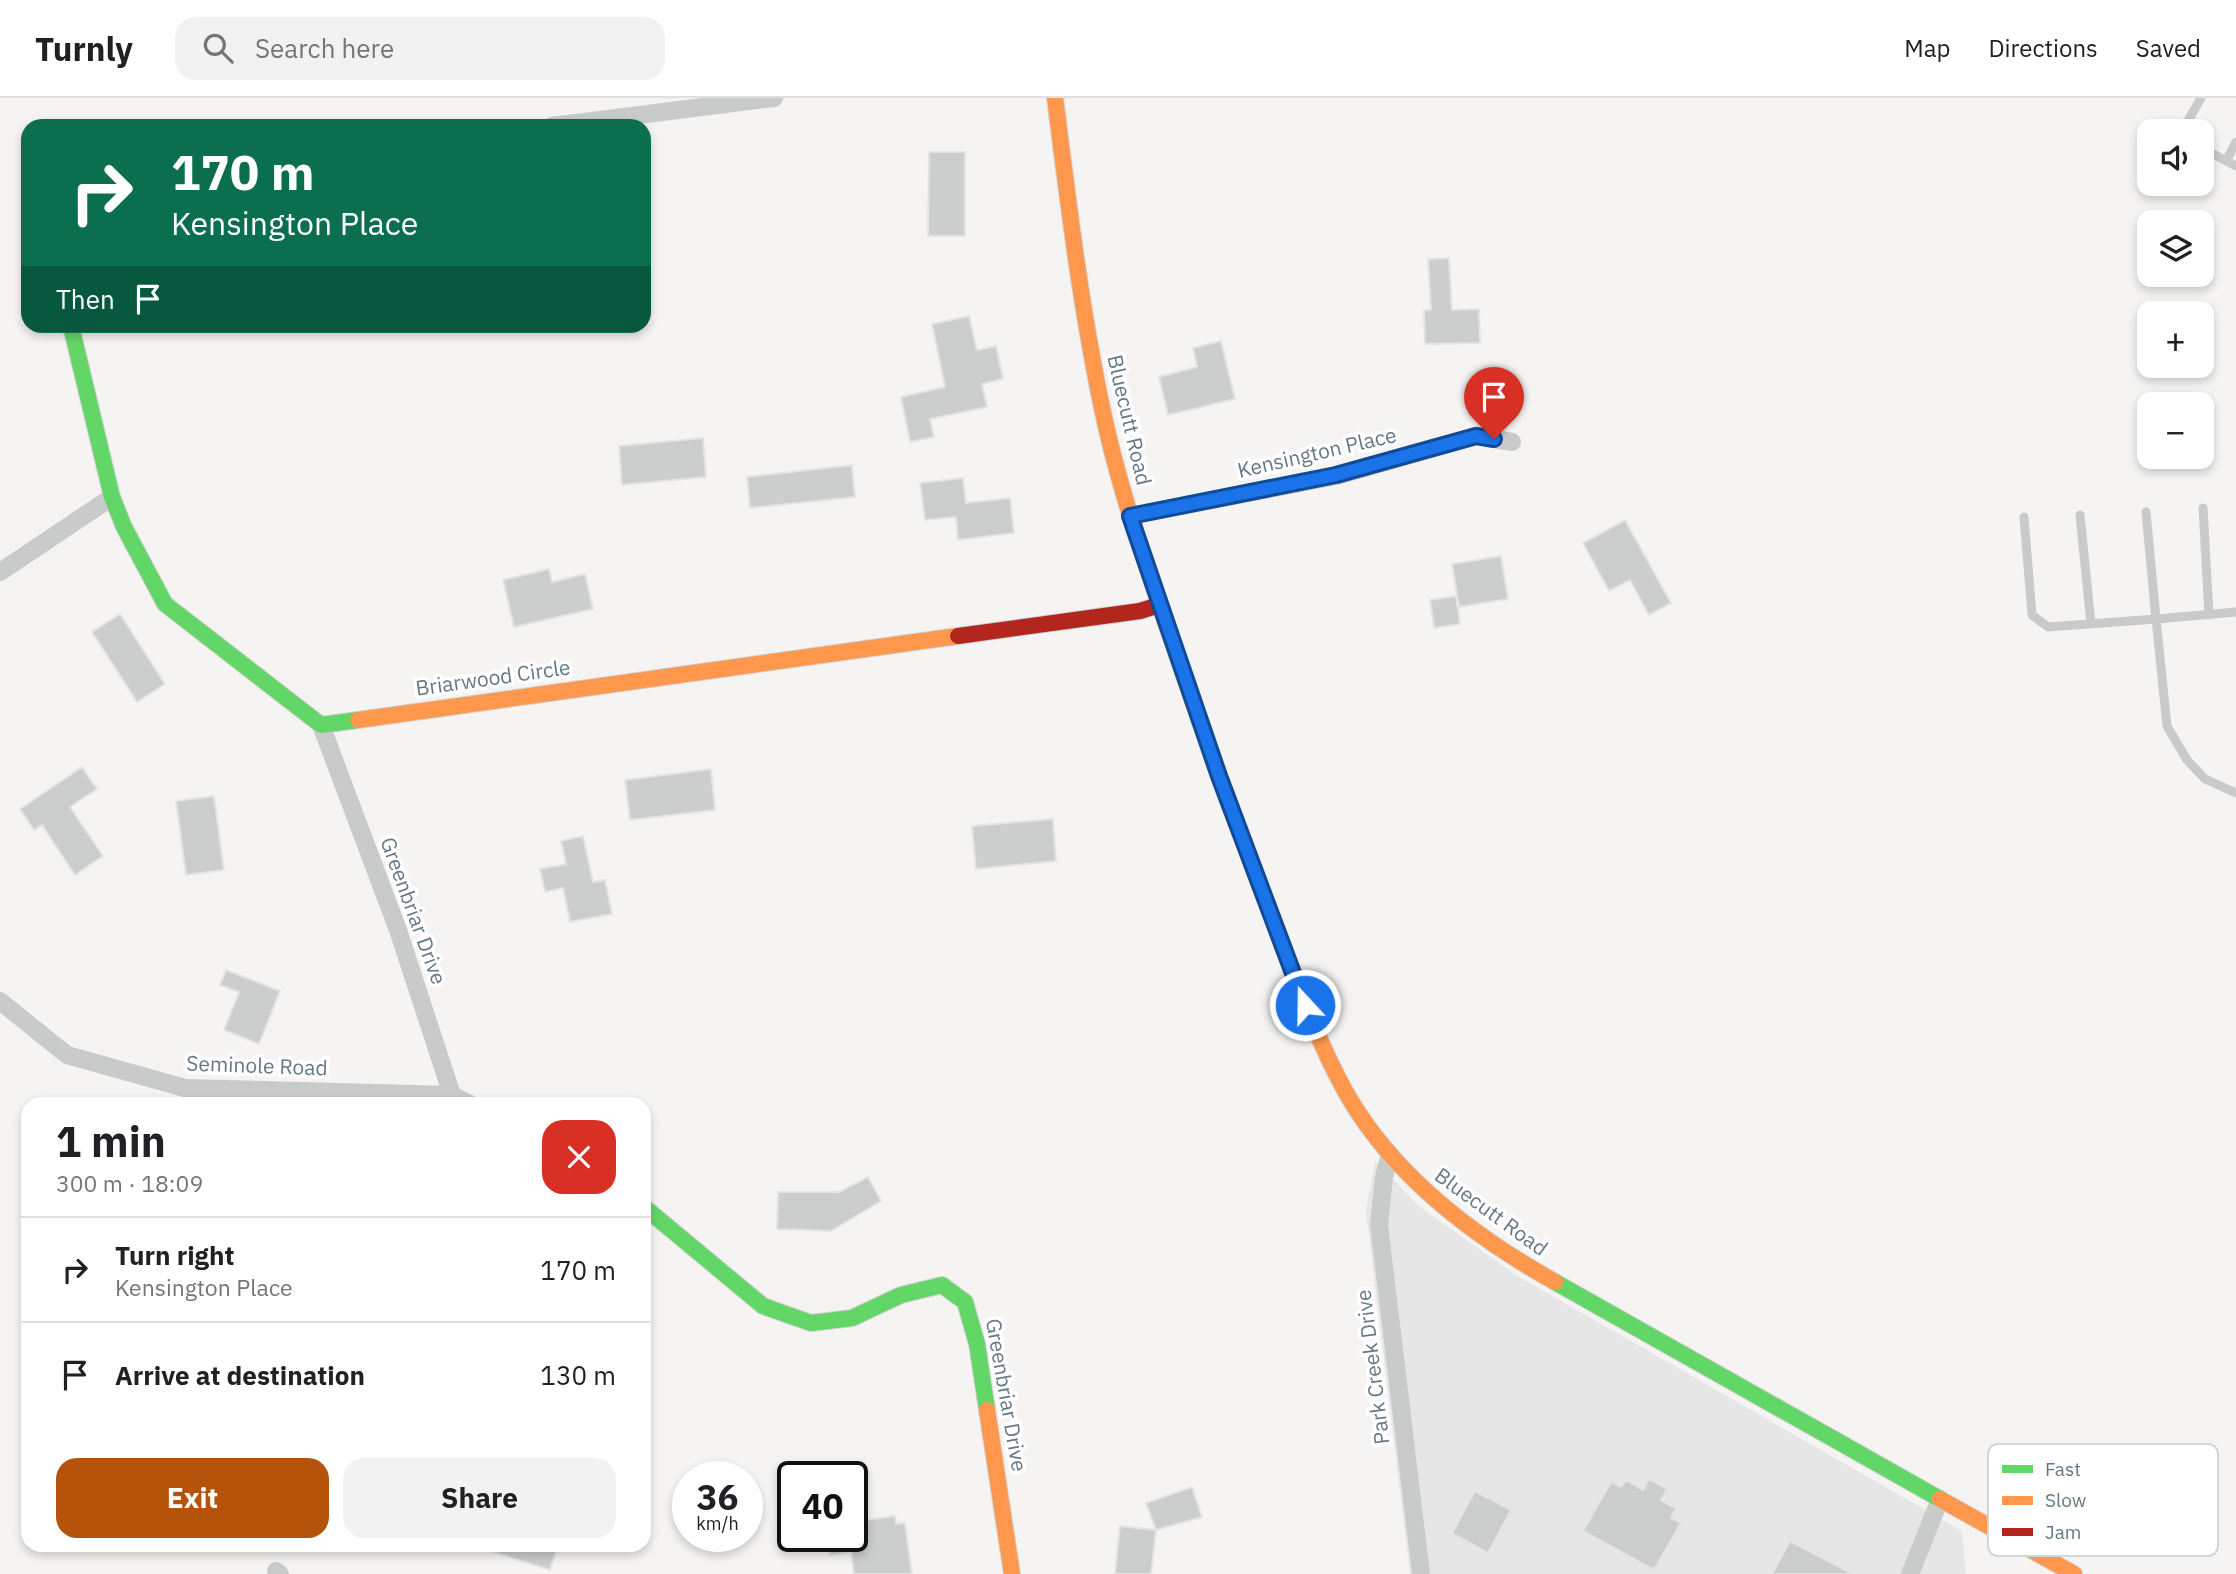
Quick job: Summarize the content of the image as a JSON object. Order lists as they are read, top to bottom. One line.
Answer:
{"streets":{"street":["Bluecutt Road","Kensington Place","Briarwood Circle","Greenbriar Drive","Seminole Road","Park Creek Drive"]},"crossings":[["Bluecutt Road","Kensington Place"],["Bluecutt Road","Briarwood Circle"],["Bluecutt Road","Park Creek Drive"],["Briarwood Circle","Greenbriar Drive"],["Greenbriar Drive","Seminole Road"]],"legend":["Fast","Slow","Jam"],"page":{"header":"Turnly","search":"Search here","nav":["Map","Directions","Saved"],"map_buttons":["+","−"],"turn":["170 m","Kensington Place"],"then":"Then","heading":["1 min","300 m · 18:09"],"list":[{"name":"Turn right","note":"Kensington Place","value":"170 m"},{"name":"Arrive at destination","value":"130 m"}],"buttons":["Exit","Share"],"speed":"36 km/h","limit":"40"}}
